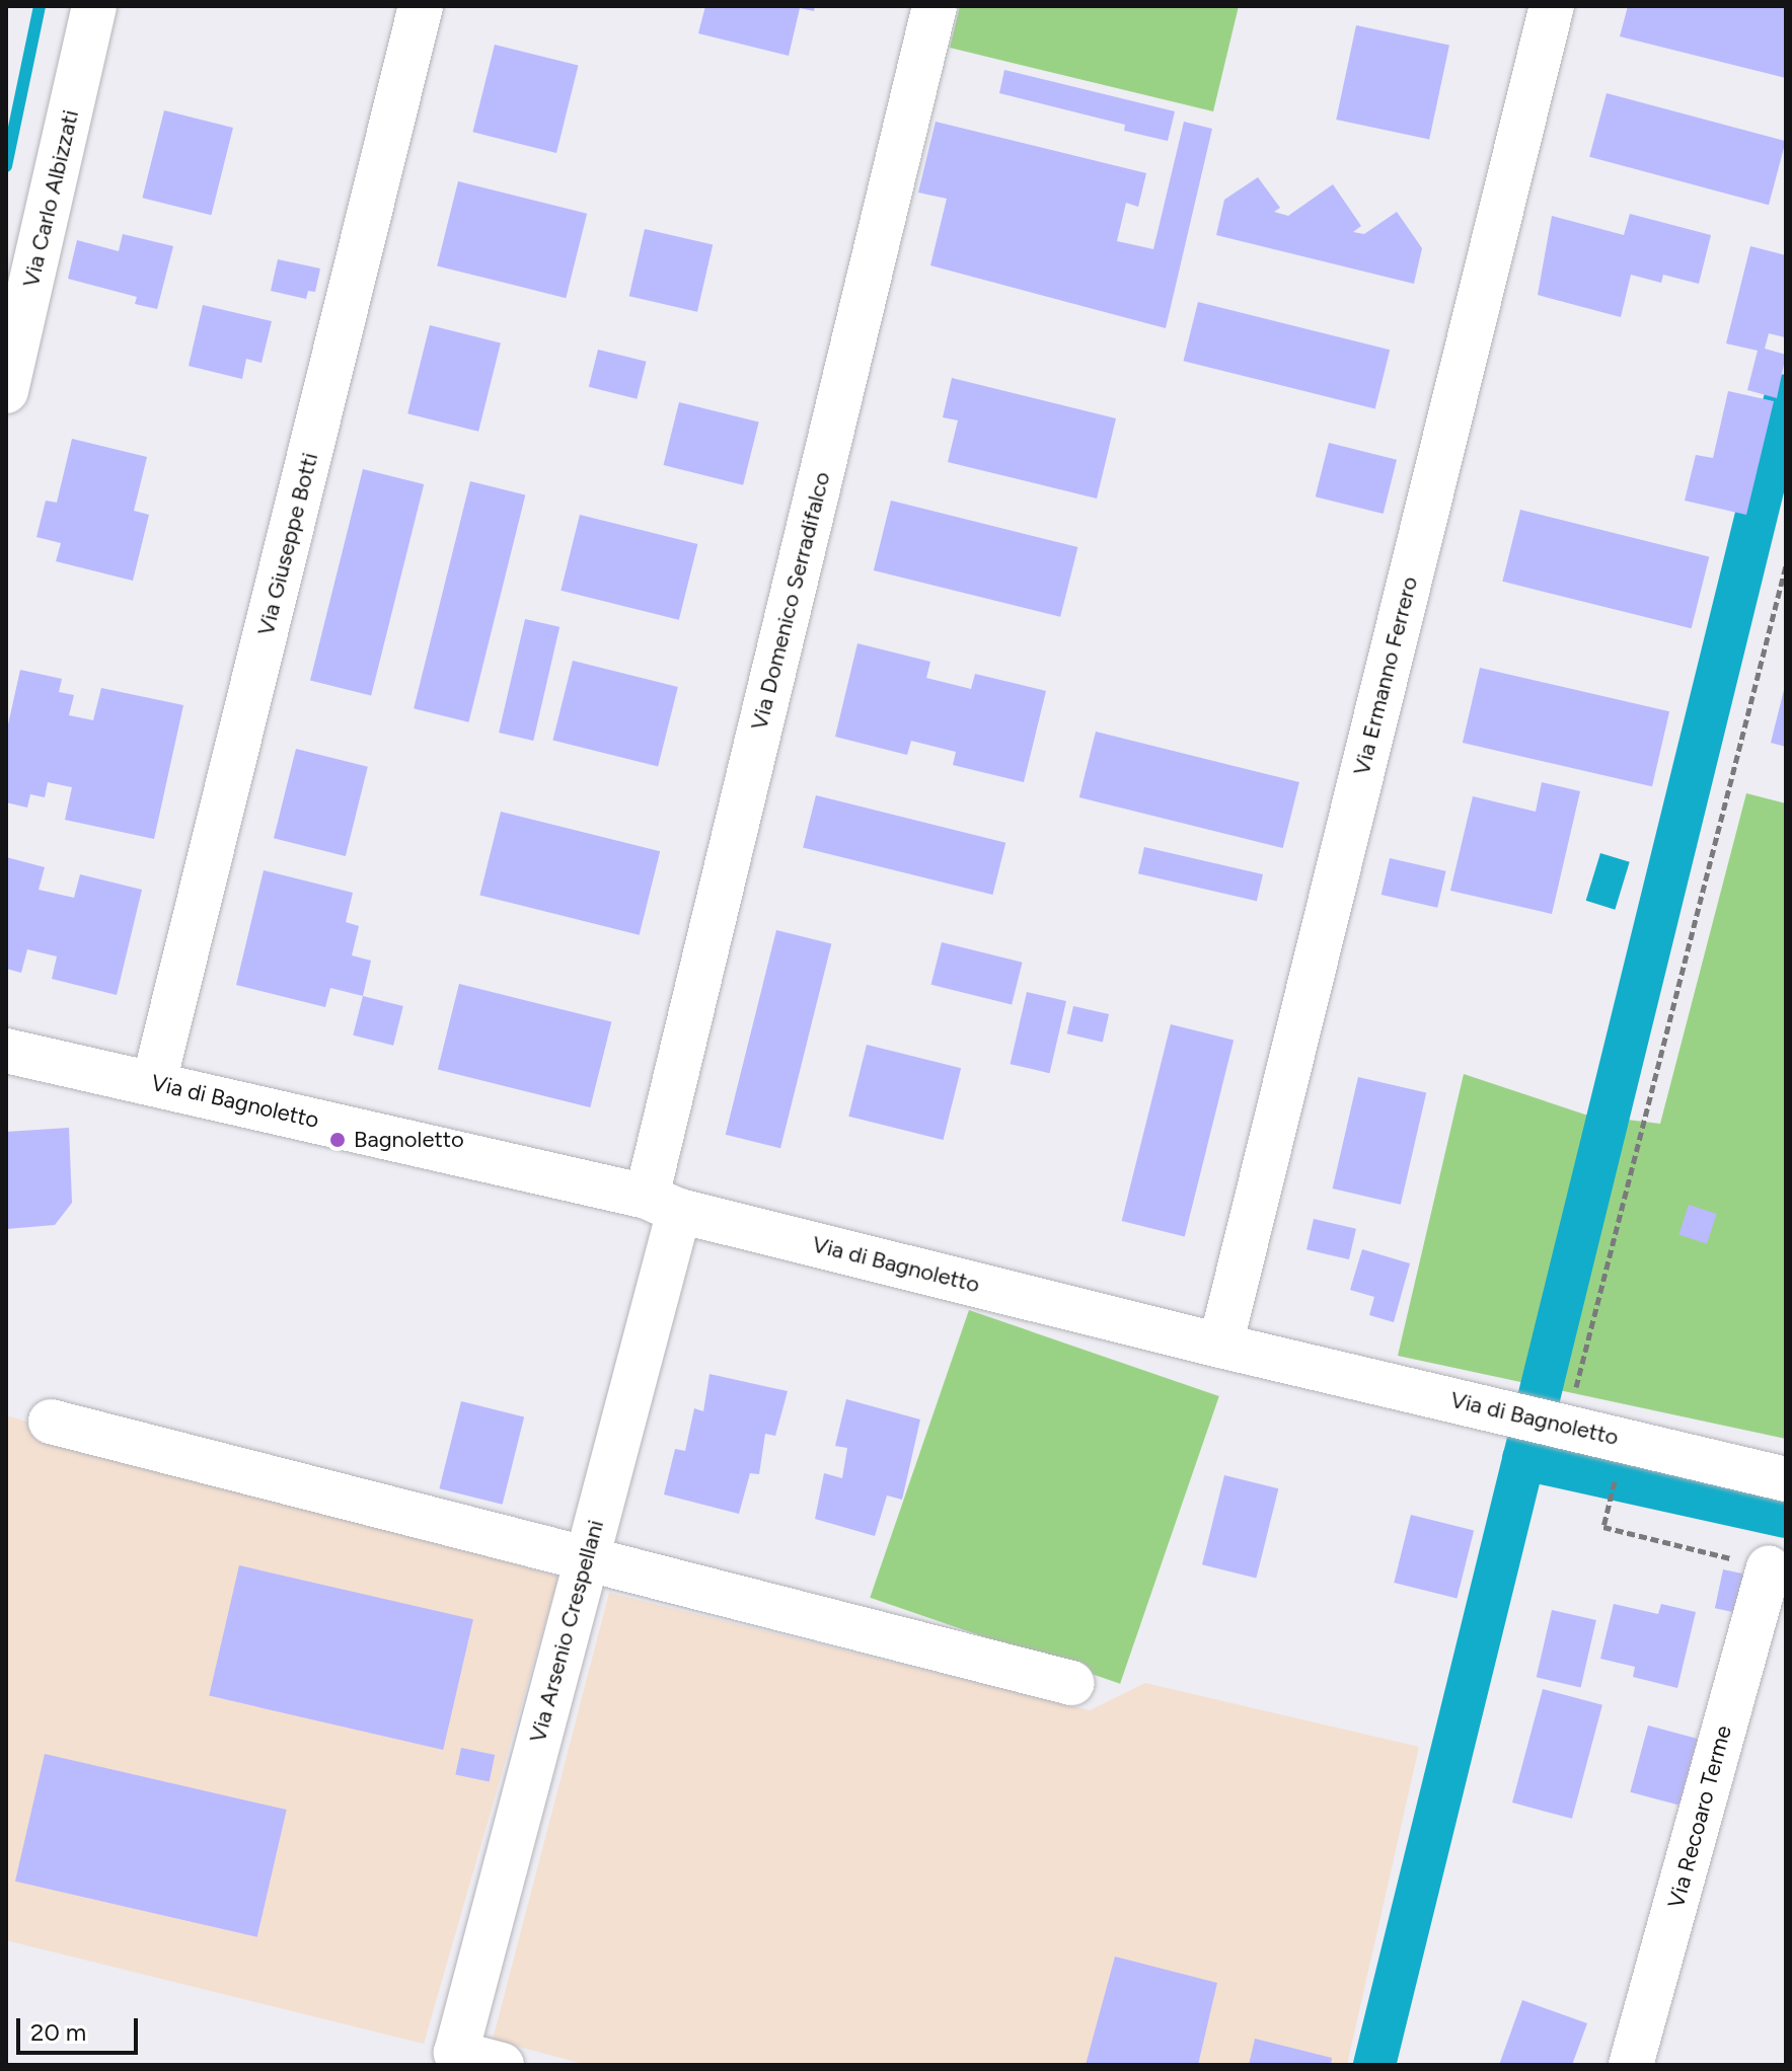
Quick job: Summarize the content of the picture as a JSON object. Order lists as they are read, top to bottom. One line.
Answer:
{"streets":{"street":["Via Carlo Albizzati","Via Giuseppe Botti","Via Domenico Serradifalco","Via Ermanno Ferrero","Via di Bagnoletto","Via Arsenio Crespellani","Via Recoaro Terme"]},"crossings":[["Via Giuseppe Botti","Via di Bagnoletto"],["Via Domenico Serradifalco","Via di Bagnoletto"],["Via Domenico Serradifalco","Via Arsenio Crespellani"],["Via Ermanno Ferrero","Via di Bagnoletto"],["Via di Bagnoletto","Via Arsenio Crespellani"]],"places":["Bagnoletto"],"scale_bar":"20 m"}
